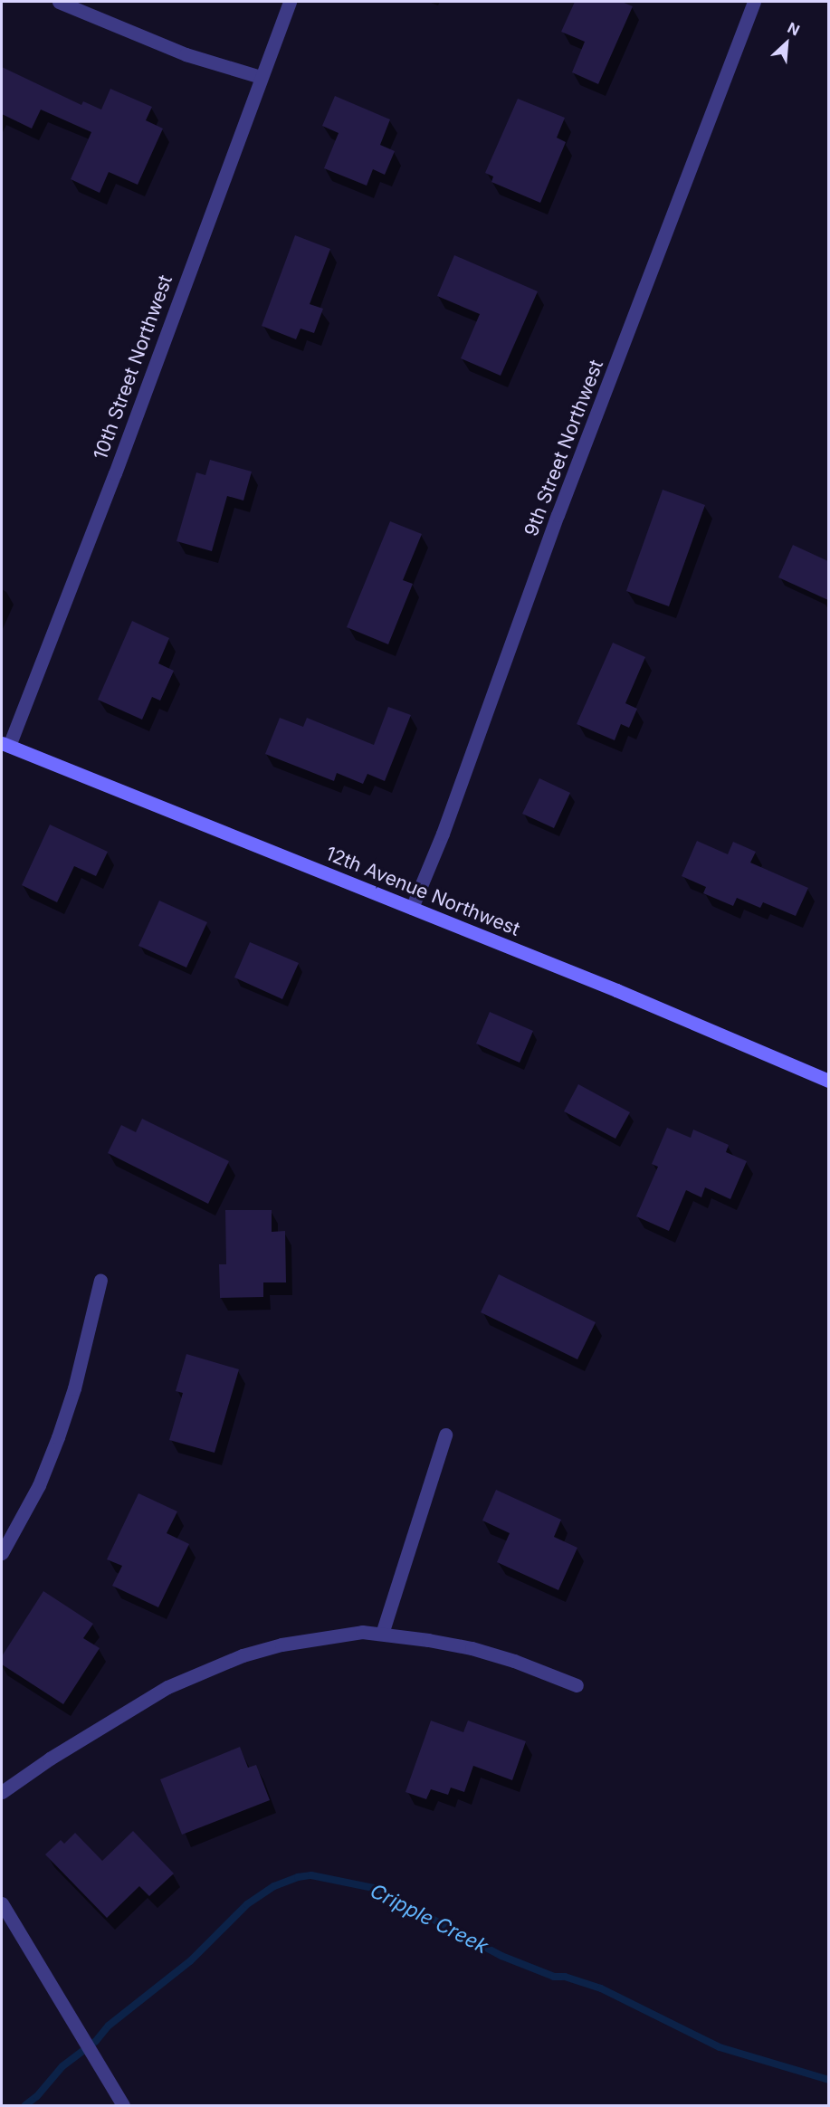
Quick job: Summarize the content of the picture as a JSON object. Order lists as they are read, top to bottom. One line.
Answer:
{"streets":{"main road":["12th Avenue Northwest"],"street":["10th Street Northwest","9th Street Northwest"]},"crossings":[["10th Street Northwest","12th Avenue Northwest"],["9th Street Northwest","12th Avenue Northwest"]],"water":["Cripple Creek"],"north":"top right"}
